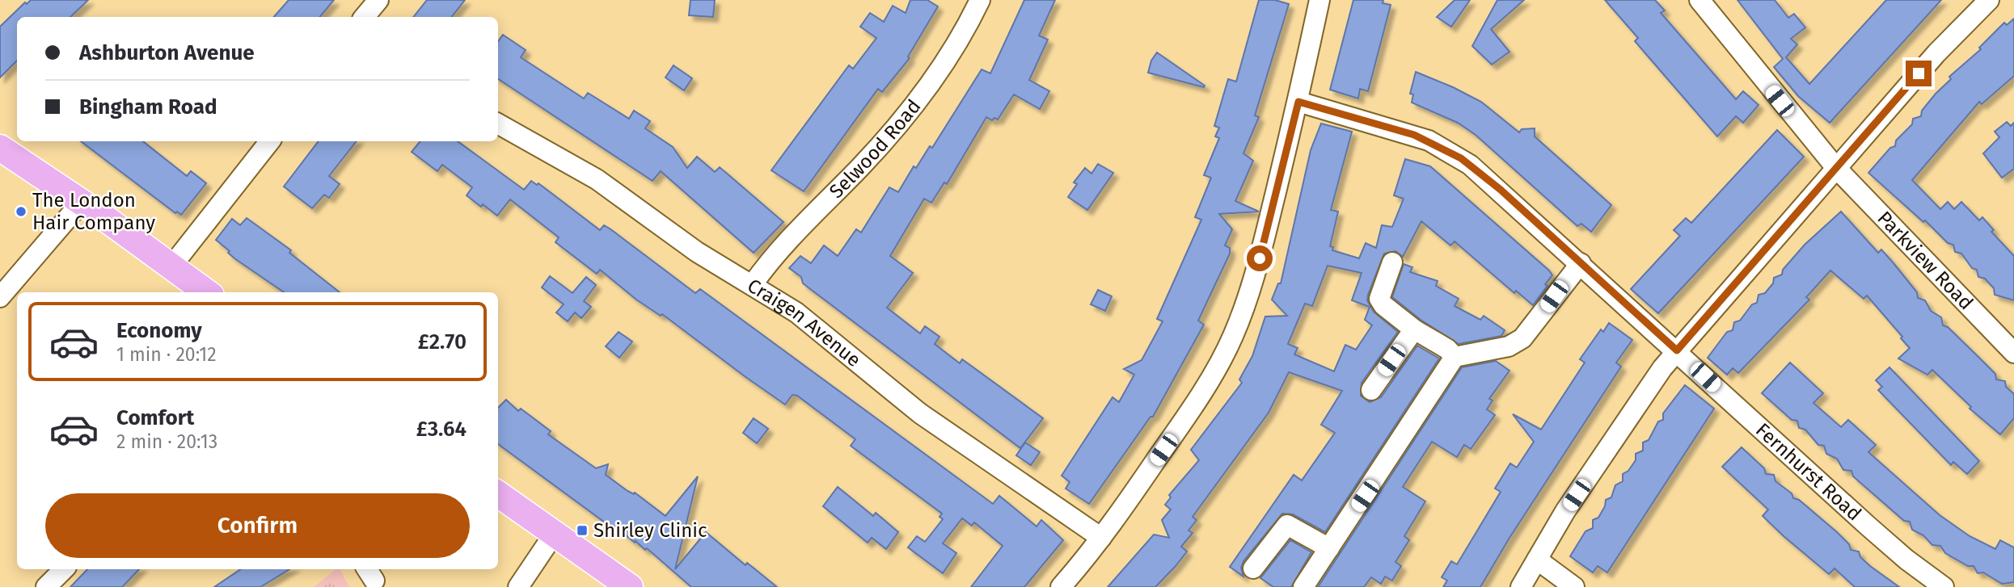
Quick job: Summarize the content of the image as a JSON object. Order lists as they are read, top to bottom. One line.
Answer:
{"streets":{"street":["Selwood Road","Parkview Road","Craigen Avenue","Fernhurst Road"]},"crossings":[["Selwood Road","Craigen Avenue"]],"places":{"other":["The London Hair Company"],"transit":["Shirley Clinic"]},"page":{"banner":["Ashburton Avenue","Bingham Road"],"list":[{"name":"Economy","note":"1 min · 20:12","value":"£2.70"},{"name":"Comfort","note":"2 min · 20:13","value":"£3.64"}],"buttons":"Confirm"}}
